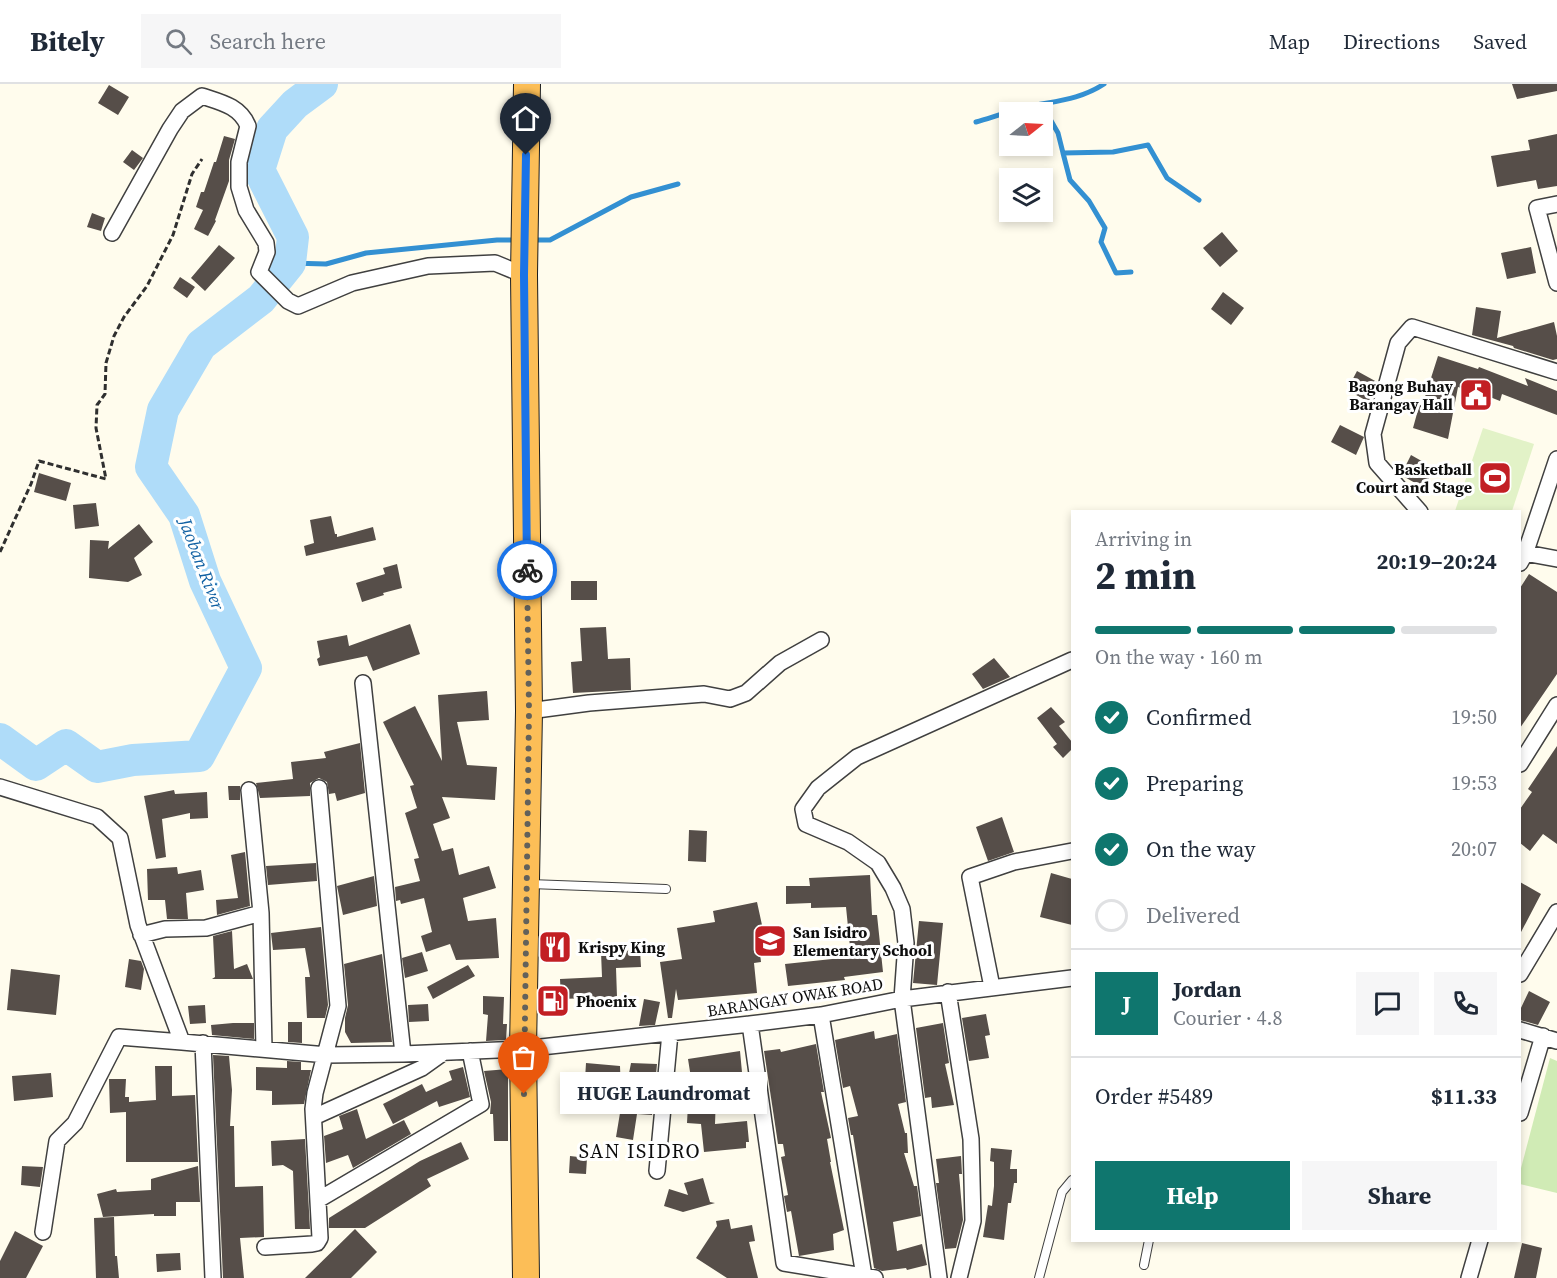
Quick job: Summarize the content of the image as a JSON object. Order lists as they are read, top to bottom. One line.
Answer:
{"streets":{"street":["BARANGAY OWAK ROAD"]},"districts":["SAN ISIDRO"],"water":["Jaoban River"],"places":{"public building":["Bagong Buhay Barangay Hall"],"sports":["Basketball Court and Stage"],"school or university":["San Isidro Elementary School"],"restaurant":["Krispy King"],"fuel station":["Phoenix"],"other":["HUGE Laundromat"]},"north":"right","page":{"header":"Bitely","search":"Search here","nav":["Map","Directions","Saved"],"heading":["2 min","Arriving in","20:19–20:24"],"panel":["Jordan","Courier · 4.8","Order #5489","$11.33"],"bar":"On the way · 160 m","list":[["Confirmed","19:50"],["Preparing","19:53"],["On the way","20:07"],"Delivered"],"round":"J","bubble":"HUGE Laundromat","buttons":["Help","Share"]}}
